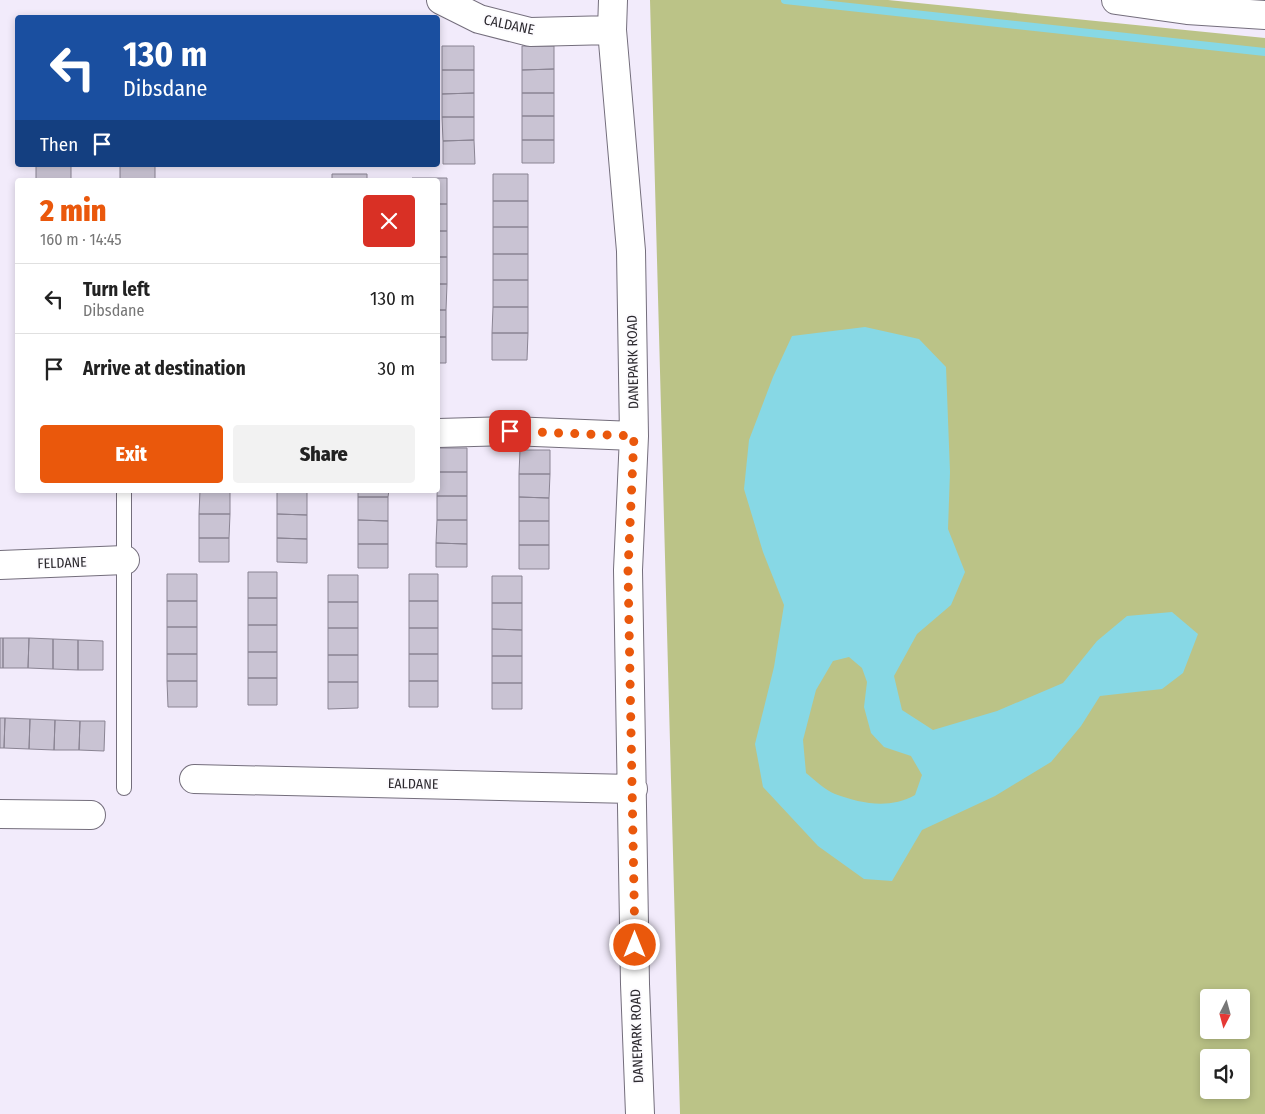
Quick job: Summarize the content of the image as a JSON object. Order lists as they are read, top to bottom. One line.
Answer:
{"streets":{"street":["CALDANE","DANEPARK ROAD","FELDANE","EALDANE"]},"crossings":[["CALDANE","DANEPARK ROAD"],["DANEPARK ROAD","EALDANE"]],"north":"bottom","page":{"turn":["130 m","Dibsdane"],"then":"Then","heading":["2 min","160 m · 14:45"],"list":[{"name":"Turn left","note":"Dibsdane","value":"130 m"},{"name":"Arrive at destination","value":"30 m"}],"buttons":["Exit","Share"]}}
